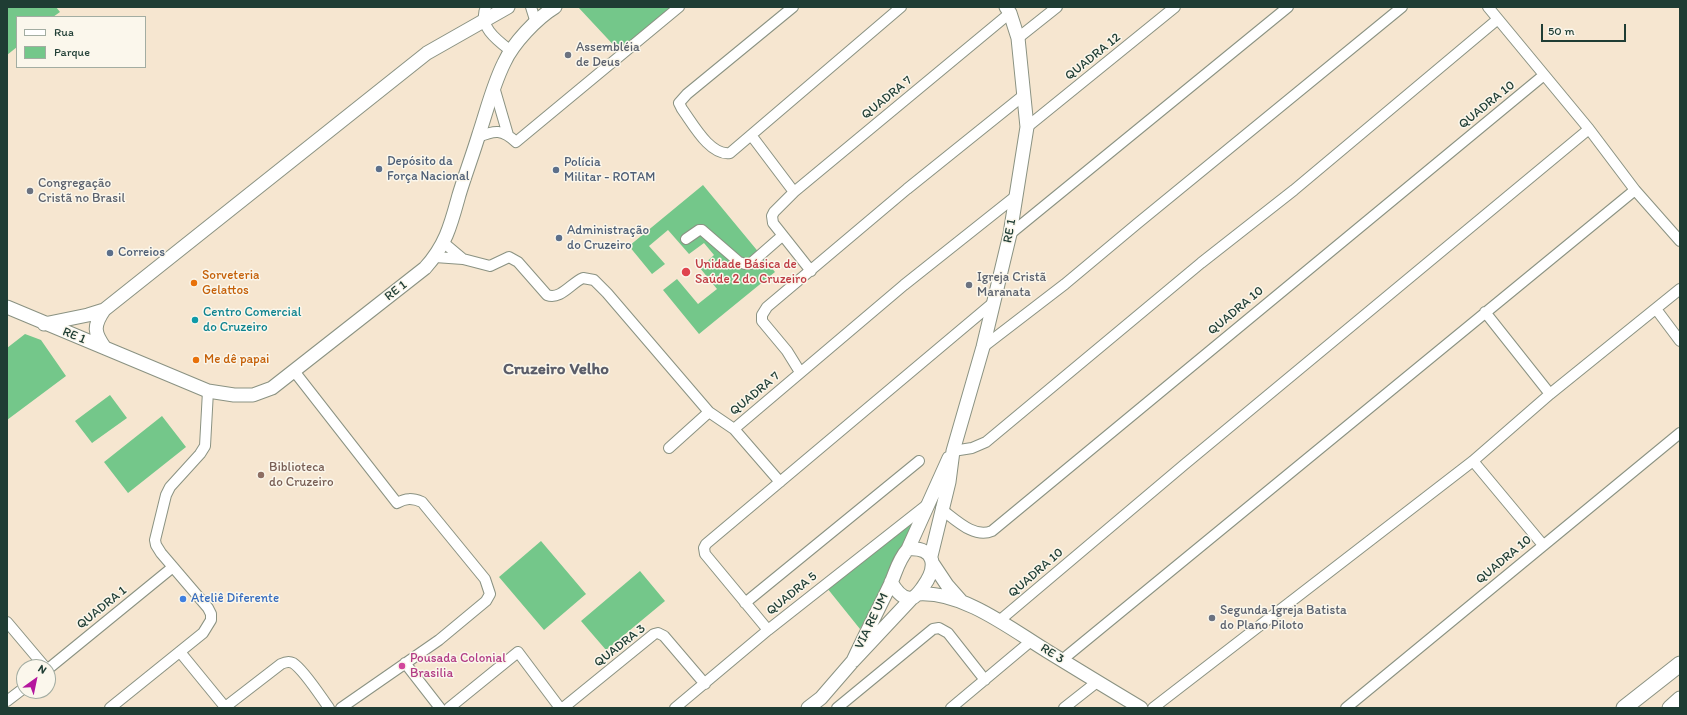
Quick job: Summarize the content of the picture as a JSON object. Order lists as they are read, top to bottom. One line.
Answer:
{"streets":{"street":["QUADRA 12","QUADRA 7","QUADRA 10","RE 1","QUADRA 5","QUADRA 1","VIA RE UM","QUADRA 3","RE 3"]},"crossings":[["QUADRA 12","RE 1"],["QUADRA 7","RE 1"],["QUADRA 10","RE 1"],["QUADRA 10","RE 3"],["RE 1","QUADRA 5"],["RE 1","VIA RE UM"],["RE 1","RE 3"],["QUADRA 5","QUADRA 3"],["VIA RE UM","RE 3"]],"districts":["Cruzeiro Velho"],"places":["Assembléia de Deus","Depósito da Força Nacional","Polícia Militar - ROTAM","Congregação Cristã no Brasil","Administração do Cruzeiro","Correios","Unidade Básica de Saúde 2 do Cruzeiro","Sorveteria Gelattos","Igreja Cristã Maranata","Centro Comercial do Cruzeiro","Me dê papai","Biblioteca do Cruzeiro","Ateliê Diferente","Segunda Igreja Batista do Plano Piloto","Pousada Colonial Brasilia"],"legend":["Rua","Parque"],"scale_bar":"50 m","north":"top right"}
